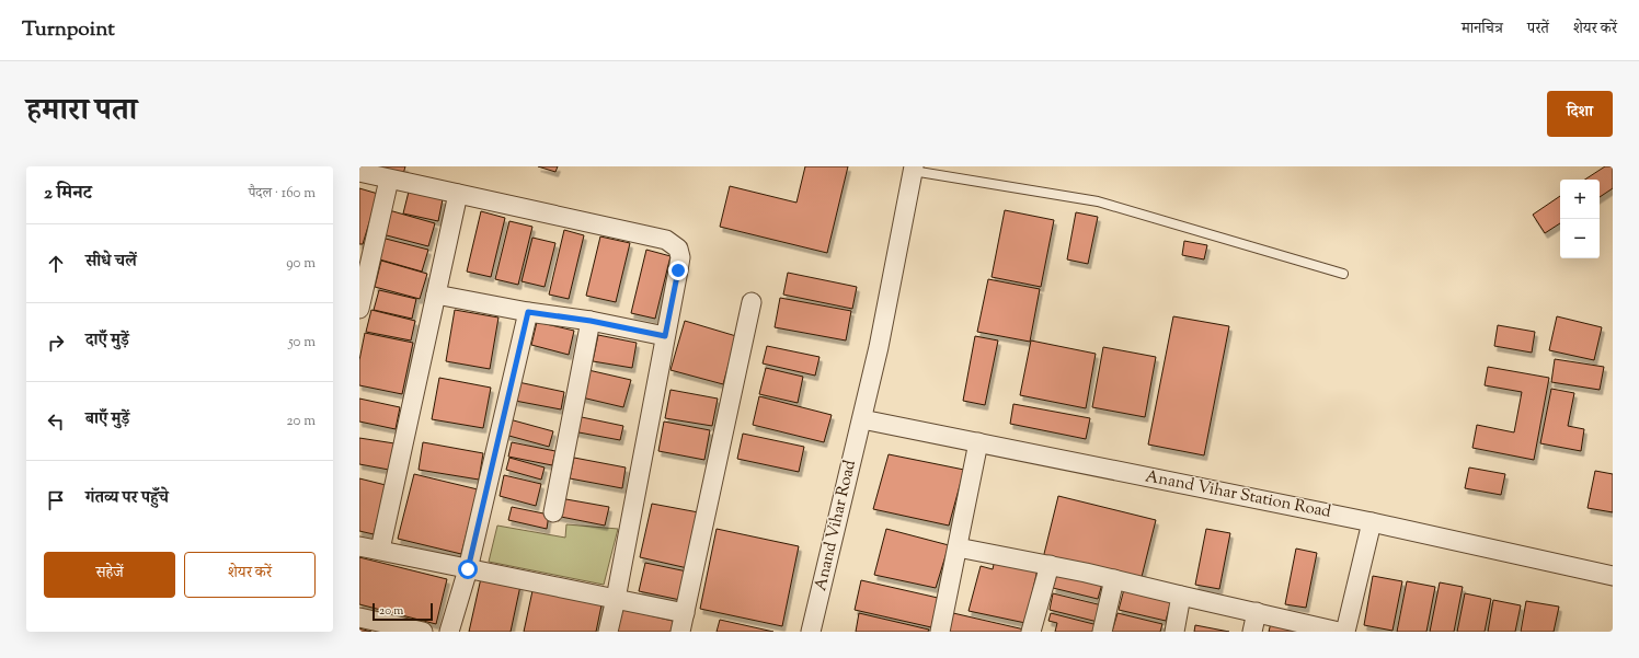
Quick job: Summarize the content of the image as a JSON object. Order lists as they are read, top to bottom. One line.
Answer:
{"streets":{"street":["Anand Vihar Station Road","Anand Vihar Road"]},"crossings":[["Anand Vihar Station Road","Anand Vihar Road"]],"scale_bar":"20 m","page":{"header":"Turnpoint","nav":["मानचित्र","परतें","शेयर करें"],"title":"हमारा पता","buttons":["दिशा",["सहेजें","शेयर करें"]],"heading":["2 मिनट","पैदल · 160 m"],"map_buttons":["+","−"],"list":[["सीधे चलें","90 m"],["दाएँ मुड़ें","50 m"],["बाएँ मुड़ें","20 m"],"गंतव्य पर पहुँचे"],"scale":"20 m"}}
